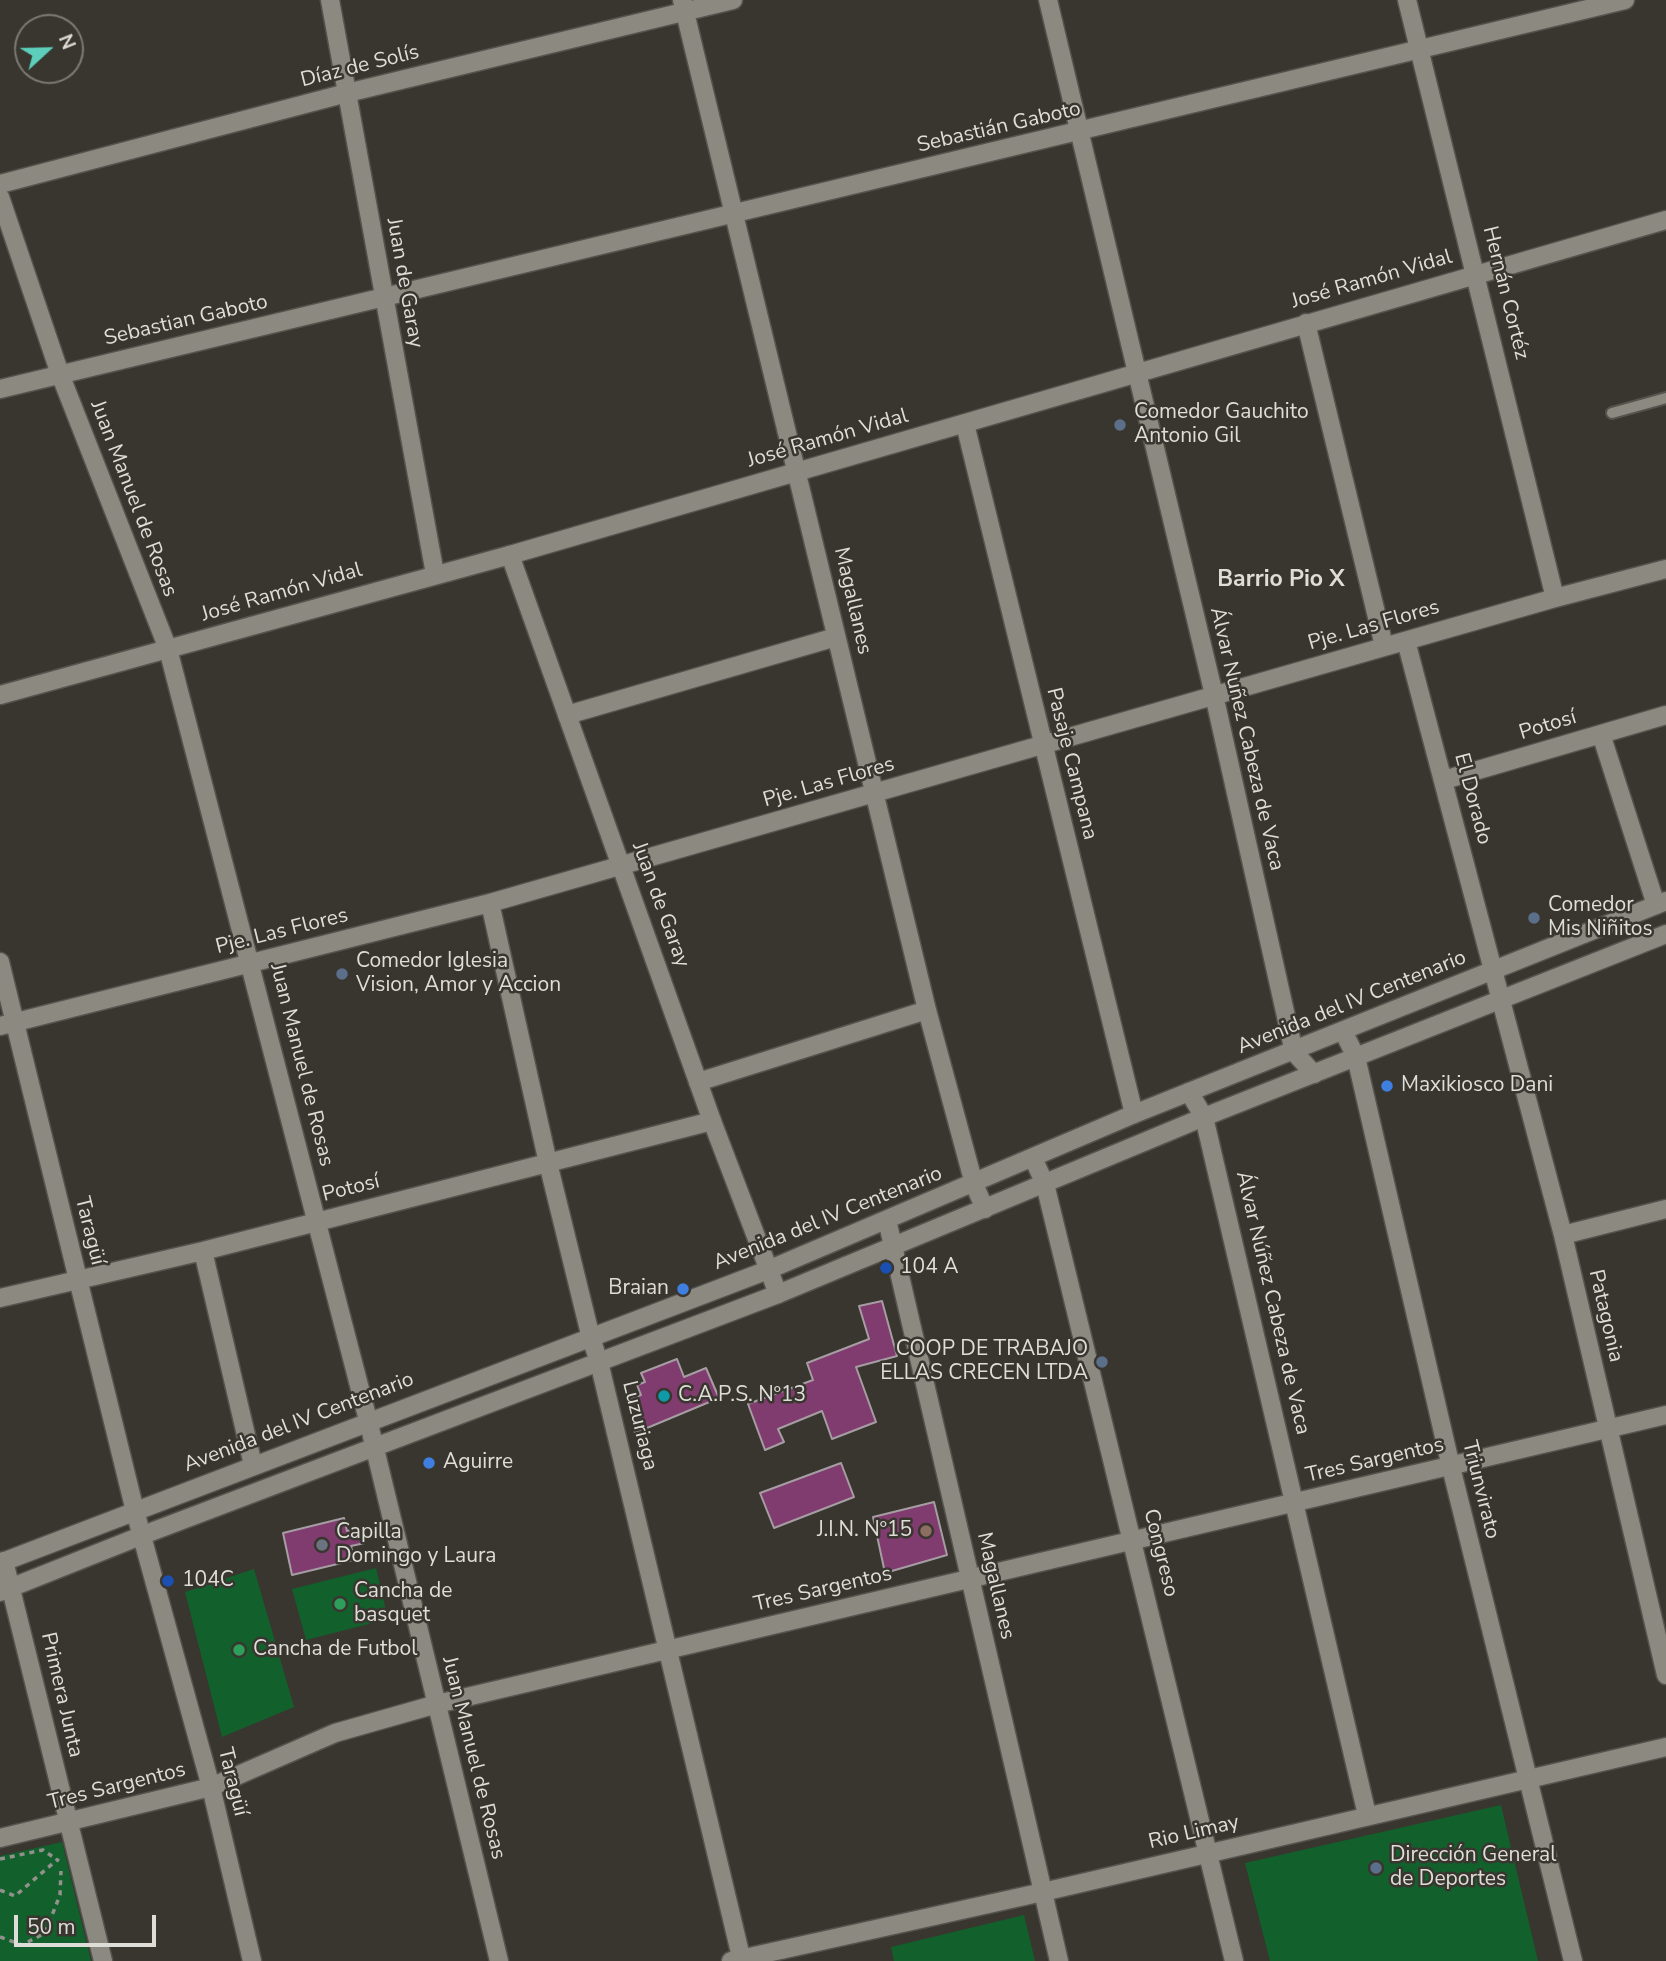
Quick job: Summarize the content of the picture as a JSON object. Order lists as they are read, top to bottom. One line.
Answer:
{"streets":{"street":["Díaz de Solís","Sebastián Gaboto","José Ramón Vidal","Juan de Garay","Hernán Cortéz","Sebastian Gaboto","Juan Manuel de Rosas","Magallanes","Pje. Las Flores","Potosí","Álvar Nuñez Cabeza de Vaca","Pasaje Campana","El Dorado","Avenida del IV Centenario","Taragüí","Álvar Núñez Cabeza de Vaca","Patagonia","Luzuriaga","Tres Sargentos","Triunvirato","Congreso","Primera Junta","Rio Limay"]},"crossings":[["Díaz de Solís","Juan de Garay"],["Díaz de Solís","Magallanes"],["Sebastián Gaboto","Juan de Garay"],["Sebastián Gaboto","Hernán Cortéz"],["Sebastián Gaboto","Sebastian Gaboto"],["Sebastián Gaboto","Magallanes"],["Sebastián Gaboto","Álvar Nuñez Cabeza de Vaca"],["José Ramón Vidal","Juan de Garay"],["José Ramón Vidal","Hernán Cortéz"],["José Ramón Vidal","Juan Manuel de Rosas"],["José Ramón Vidal","Magallanes"],["José Ramón Vidal","Álvar Nuñez Cabeza de Vaca"],["José Ramón Vidal","Pasaje Campana"],["Juan de Garay","Sebastian Gaboto"],["Juan de Garay","Pje. Las Flores"],["Juan de Garay","Potosí"],["Juan de Garay","Avenida del IV Centenario"],["Hernán Cortéz","Pje. Las Flores"],["Sebastian Gaboto","Juan Manuel de Rosas"],["Juan Manuel de Rosas","Pje. Las Flores"],["Juan Manuel de Rosas","Potosí"],["Juan Manuel de Rosas","Avenida del IV Centenario"],["Juan Manuel de Rosas","Tres Sargentos"],["Magallanes","Pje. Las Flores"],["Magallanes","Avenida del IV Centenario"],["Magallanes","Tres Sargentos"],["Magallanes","Rio Limay"],["Pje. Las Flores","Álvar Nuñez Cabeza de Vaca"],["Pje. Las Flores","Pasaje Campana"],["Pje. Las Flores","El Dorado"],["Pje. Las Flores","Taragüí"],["Pje. Las Flores","Luzuriaga"],["Potosí","El Dorado"],["Potosí","Taragüí"],["Potosí","Luzuriaga"],["Álvar Nuñez Cabeza de Vaca","Avenida del IV Centenario"],["Pasaje Campana","Avenida del IV Centenario"],["El Dorado","Avenida del IV Centenario"],["El Dorado","Patagonia"],["Avenida del IV Centenario","Taragüí"],["Avenida del IV Centenario","Álvar Núñez Cabeza de Vaca"],["Avenida del IV Centenario","Patagonia"],["Avenida del IV Centenario","Luzuriaga"],["Avenida del IV Centenario","Triunvirato"],["Avenida del IV Centenario","Congreso"],["Avenida del IV Centenario","Primera Junta"],["Taragüí","Tres Sargentos"],["Álvar Núñez Cabeza de Vaca","Tres Sargentos"],["Álvar Núñez Cabeza de Vaca","Rio Limay"],["Patagonia","Tres Sargentos"],["Luzuriaga","Tres Sargentos"],["Luzuriaga","Rio Limay"],["Tres Sargentos","Triunvirato"],["Tres Sargentos","Congreso"],["Tres Sargentos","Primera Junta"],["Triunvirato","Rio Limay"],["Congreso","Rio Limay"]],"districts":["Barrio Pio X"],"places":["Comedor Gauchito Antonio Gil","Comedor Mis Niñitos","Comedor Iglesia Vision, Amor y Accion","Maxikiosco Dani","104 A","Braian","COOP DE TRABAJO ELLAS CRECEN LTDA","C.A.P.S. Nº13","Aguirre","J.I.N. Nº15","Capilla Domingo y Laura","104C","Cancha de basquet","Cancha de Futbol","Dirección General de Deportes"],"scale_bar":"50 m","north":"right"}
